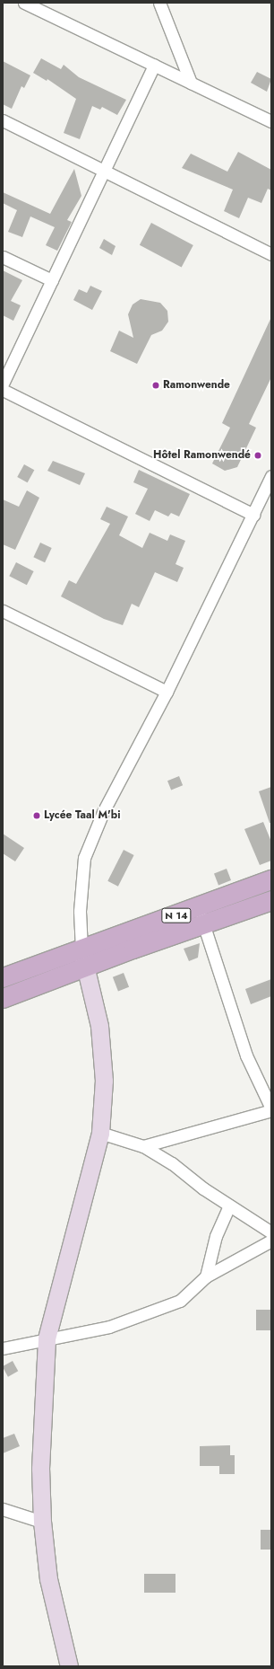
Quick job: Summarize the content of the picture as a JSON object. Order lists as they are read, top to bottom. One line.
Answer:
{"streets":{"main road":["N 14"]},"places":["Ramonwende","Hôtel Ramonwendé","Lycée Taal M'bi"]}
